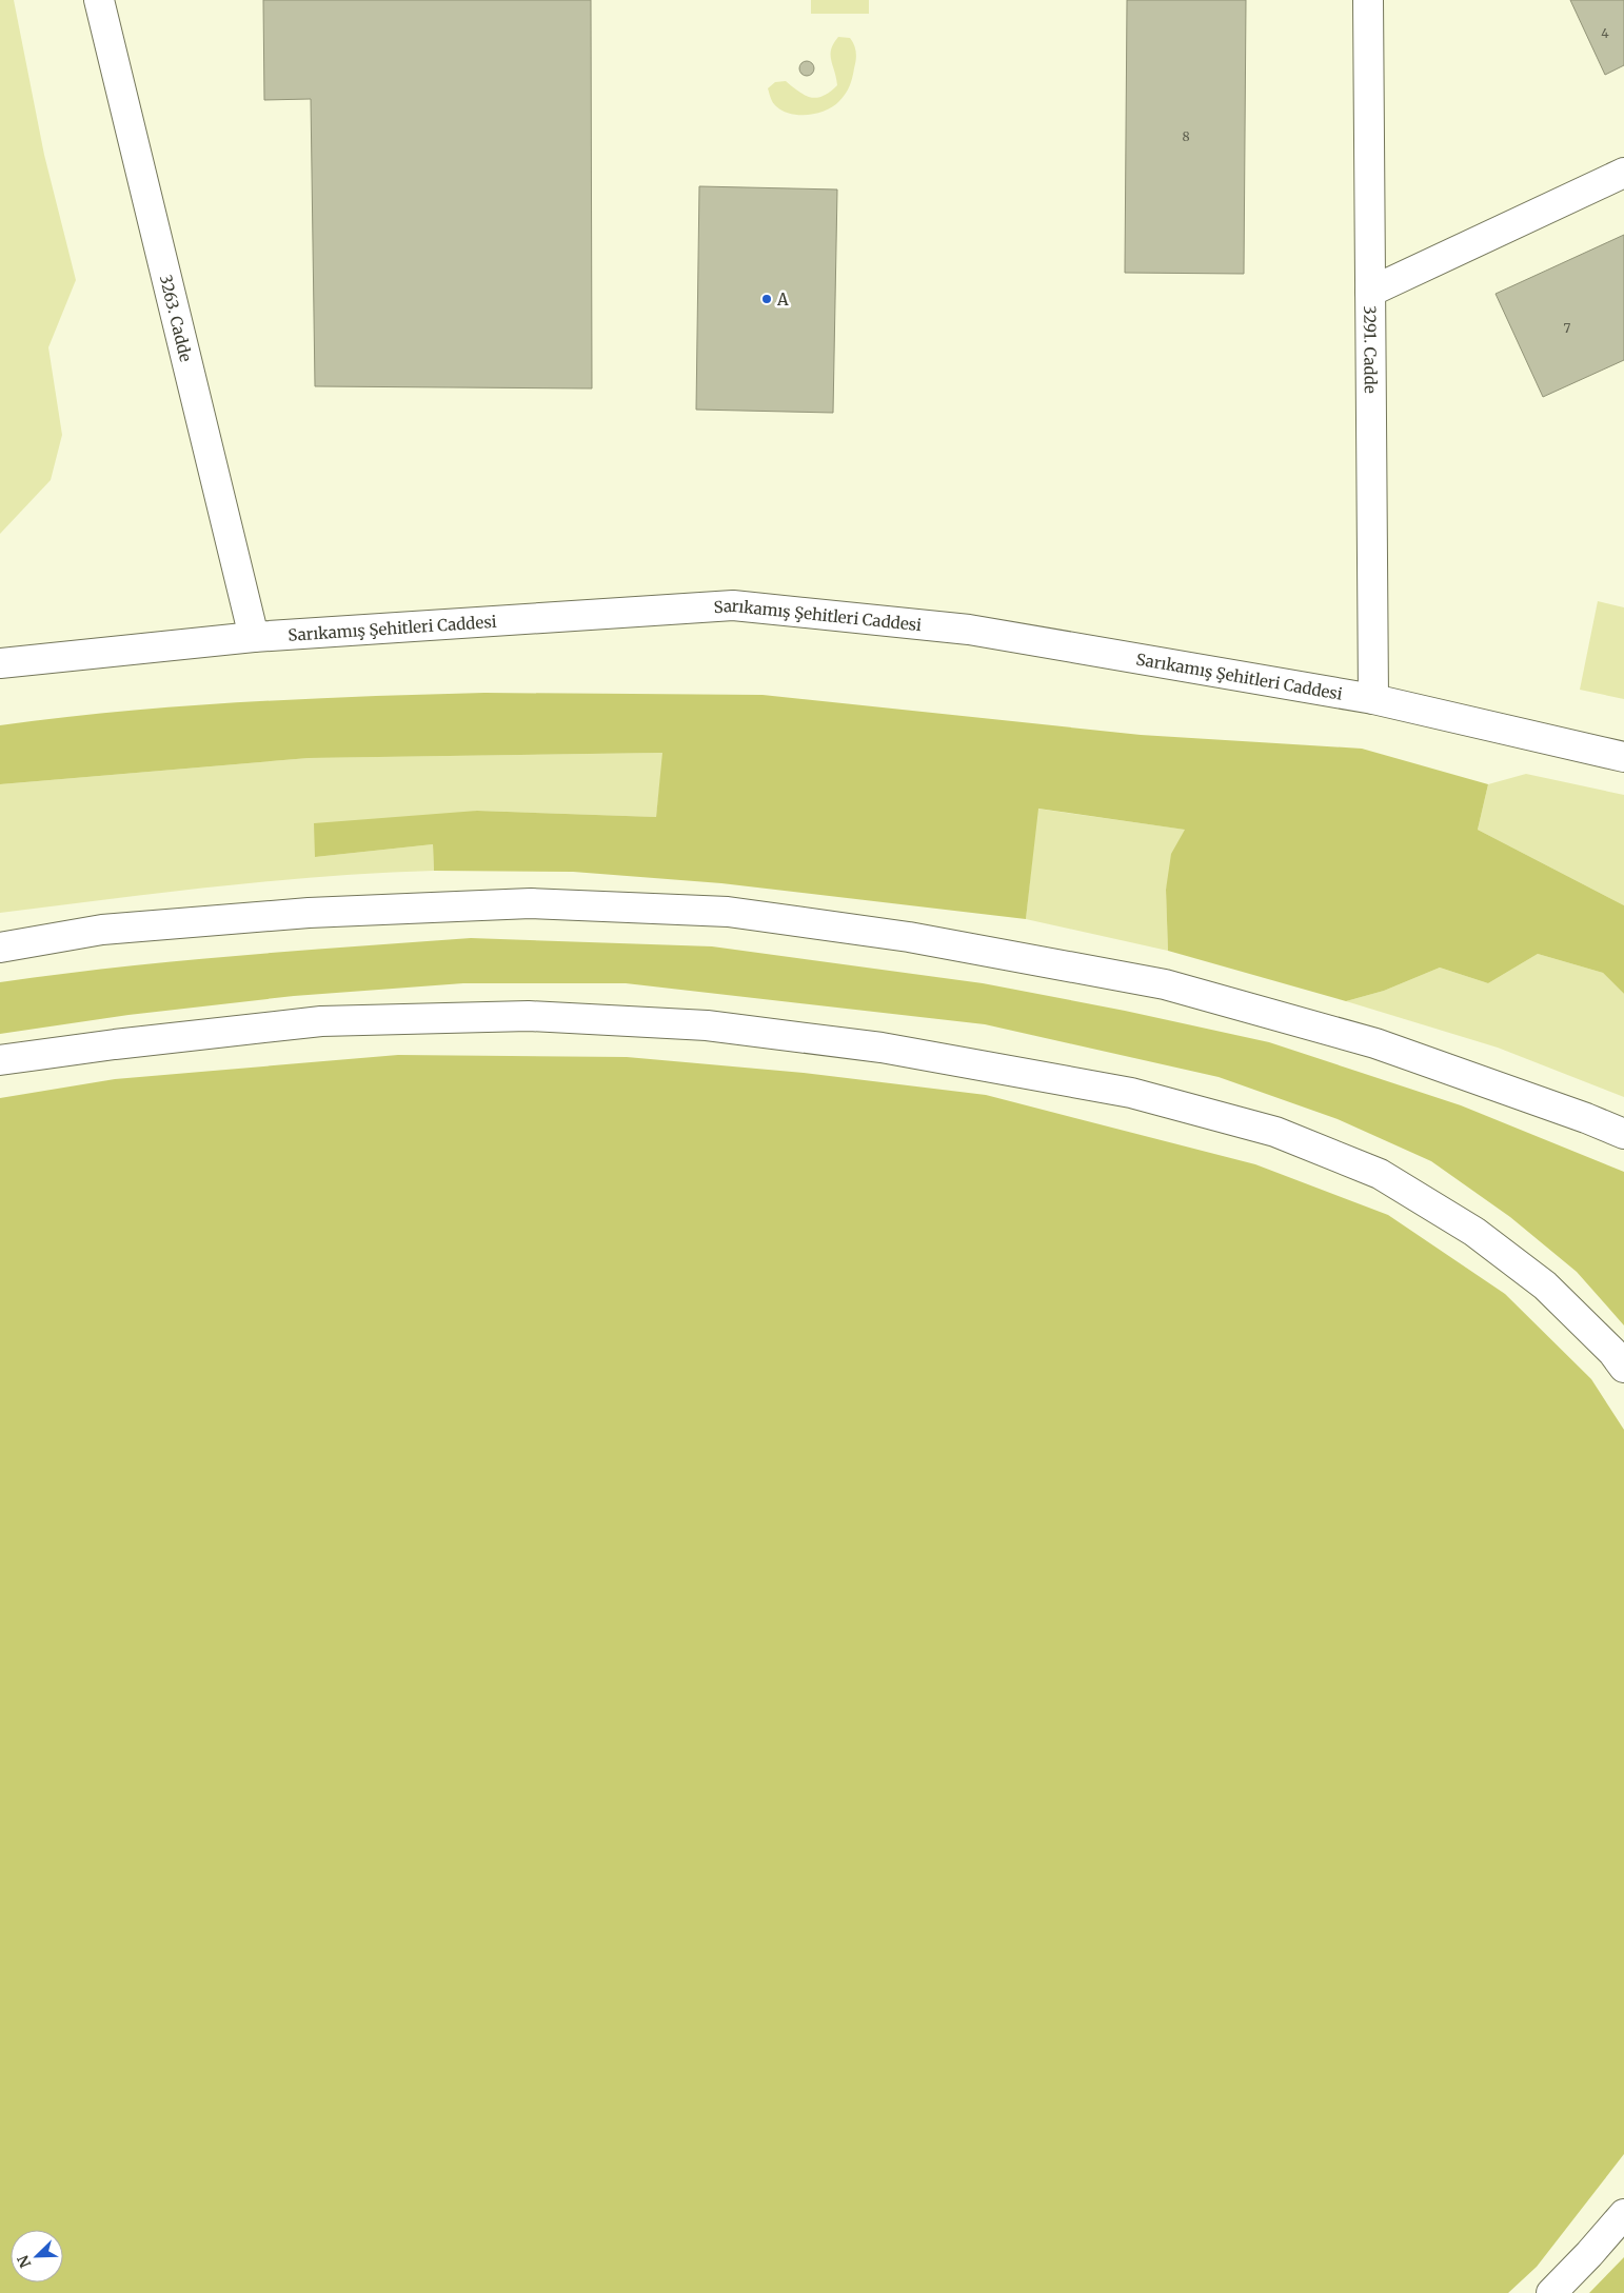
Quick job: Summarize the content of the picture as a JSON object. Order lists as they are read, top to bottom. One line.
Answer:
{"streets":{"main road":["3263. Cadde","3291. Cadde","Sarıkamış Şehitleri Caddesi"]},"crossings":[["3263. Cadde","Sarıkamış Şehitleri Caddesi"],["3291. Cadde","Sarıkamış Şehitleri Caddesi"]],"places":["A"],"house_numbers":["4","8","7"],"north":"bottom left"}
